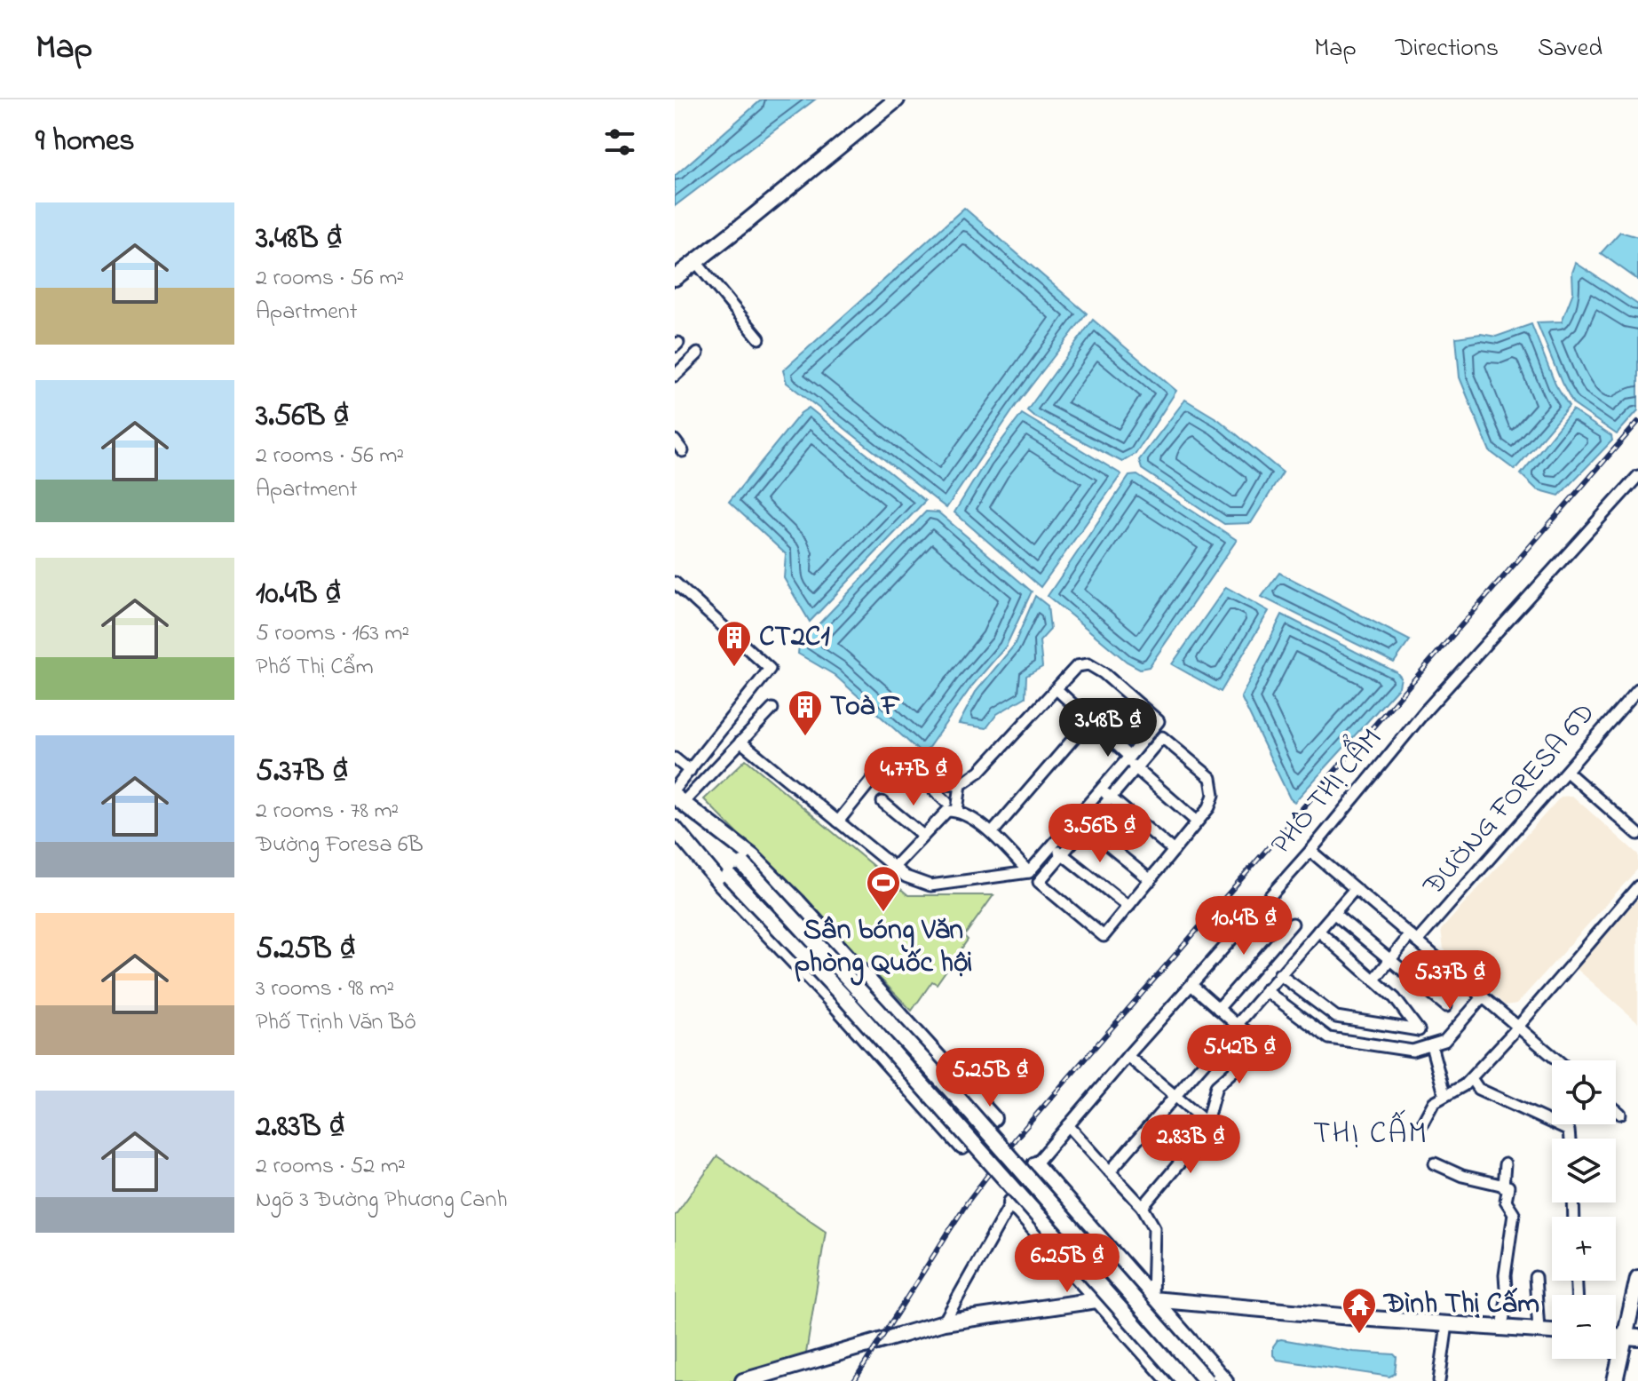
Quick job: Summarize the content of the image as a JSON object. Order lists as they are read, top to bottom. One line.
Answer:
{"streets":{"street":["PHỐ THỊ CẨM","ĐƯỜNG FORESA 6D"]},"districts":["THỊ CẤM"],"places":{"building":["CT2C1","Toà F"],"sports":["Sân bóng Văn phòng Quốc hội"],"temple":["Đình Thị Cấm"]},"page":{"header":"Map","nav":["Map","Directions","Saved"],"heading":"9 homes","list":[{"name":"3.48B ₫","note":"2 rooms · 56 m² · Apartment"},{"name":"3.56B ₫","note":"2 rooms · 56 m² · Apartment"},{"name":"10.4B ₫","note":"5 rooms · 163 m² · Phố Thị Cẩm"},{"name":"5.37B ₫","note":"2 rooms · 78 m² · Đường Foresa 6B"},{"name":"5.25B ₫","note":"3 rooms · 98 m² · Phố Trịnh Văn Bô"},{"name":"2.83B ₫","note":"2 rooms · 52 m² · Ngõ 3 Đường Phương Canh"}],"price":["3.48B ₫","4.77B ₫","3.56B ₫","10.4B ₫","5.37B ₫","5.42B ₫","5.25B ₫","2.83B ₫","6.25B ₫"],"map_buttons":["+","−"]}}
